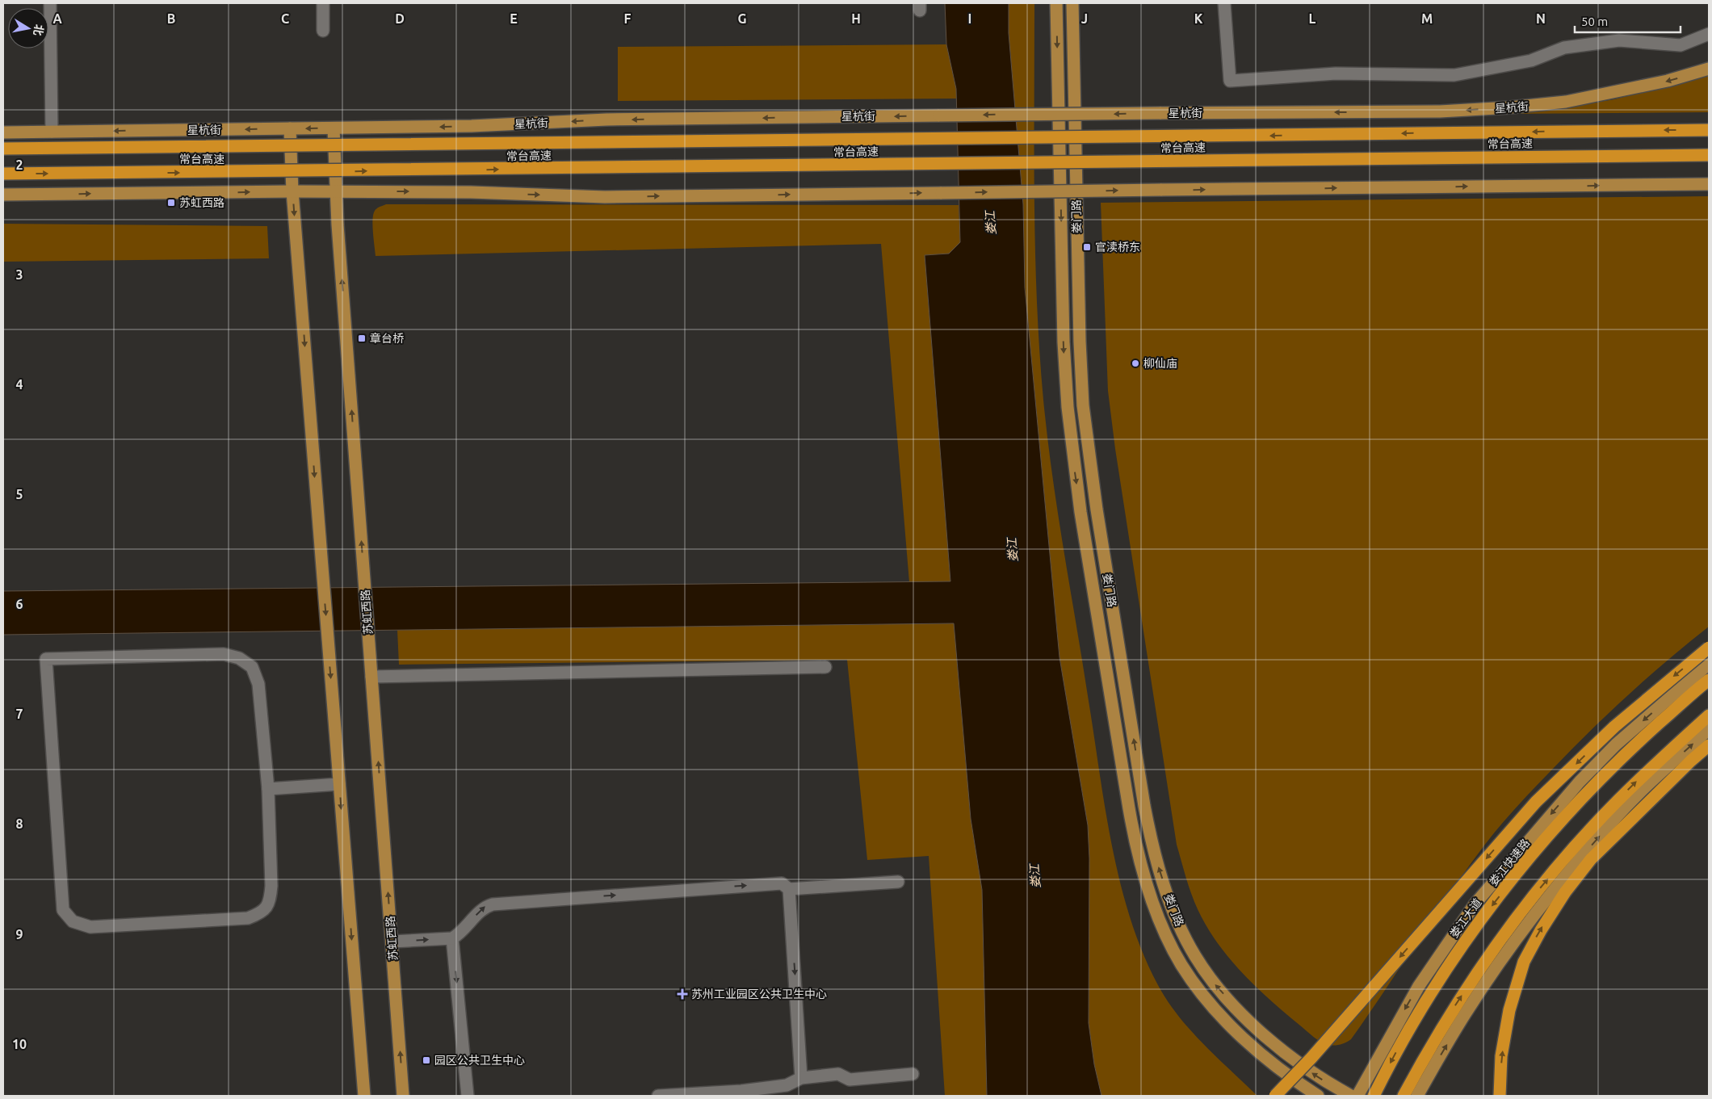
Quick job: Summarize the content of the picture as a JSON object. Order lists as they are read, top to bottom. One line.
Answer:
{"streets":{"highway":["常台高速","娄江快速路"],"main road":["星杭街","娄门路","苏虹西路","娄江大道"]},"crossings":[["星杭街","苏虹西路"]],"water":["娄江"],"places":{"transit":["苏虹西路","官渎桥东","章台桥","园区公共卫生中心"],"other":["柳仙庙"],"health":["苏州工业园区公共卫生中心"]},"scale_bar":"50 m","north":"right","grid":{"columns":["A","B","C","D","E","F","G","H","I","J","K","L","M","N"],"rows":["2","3","4","5","6","7","8","9","10"]}}
